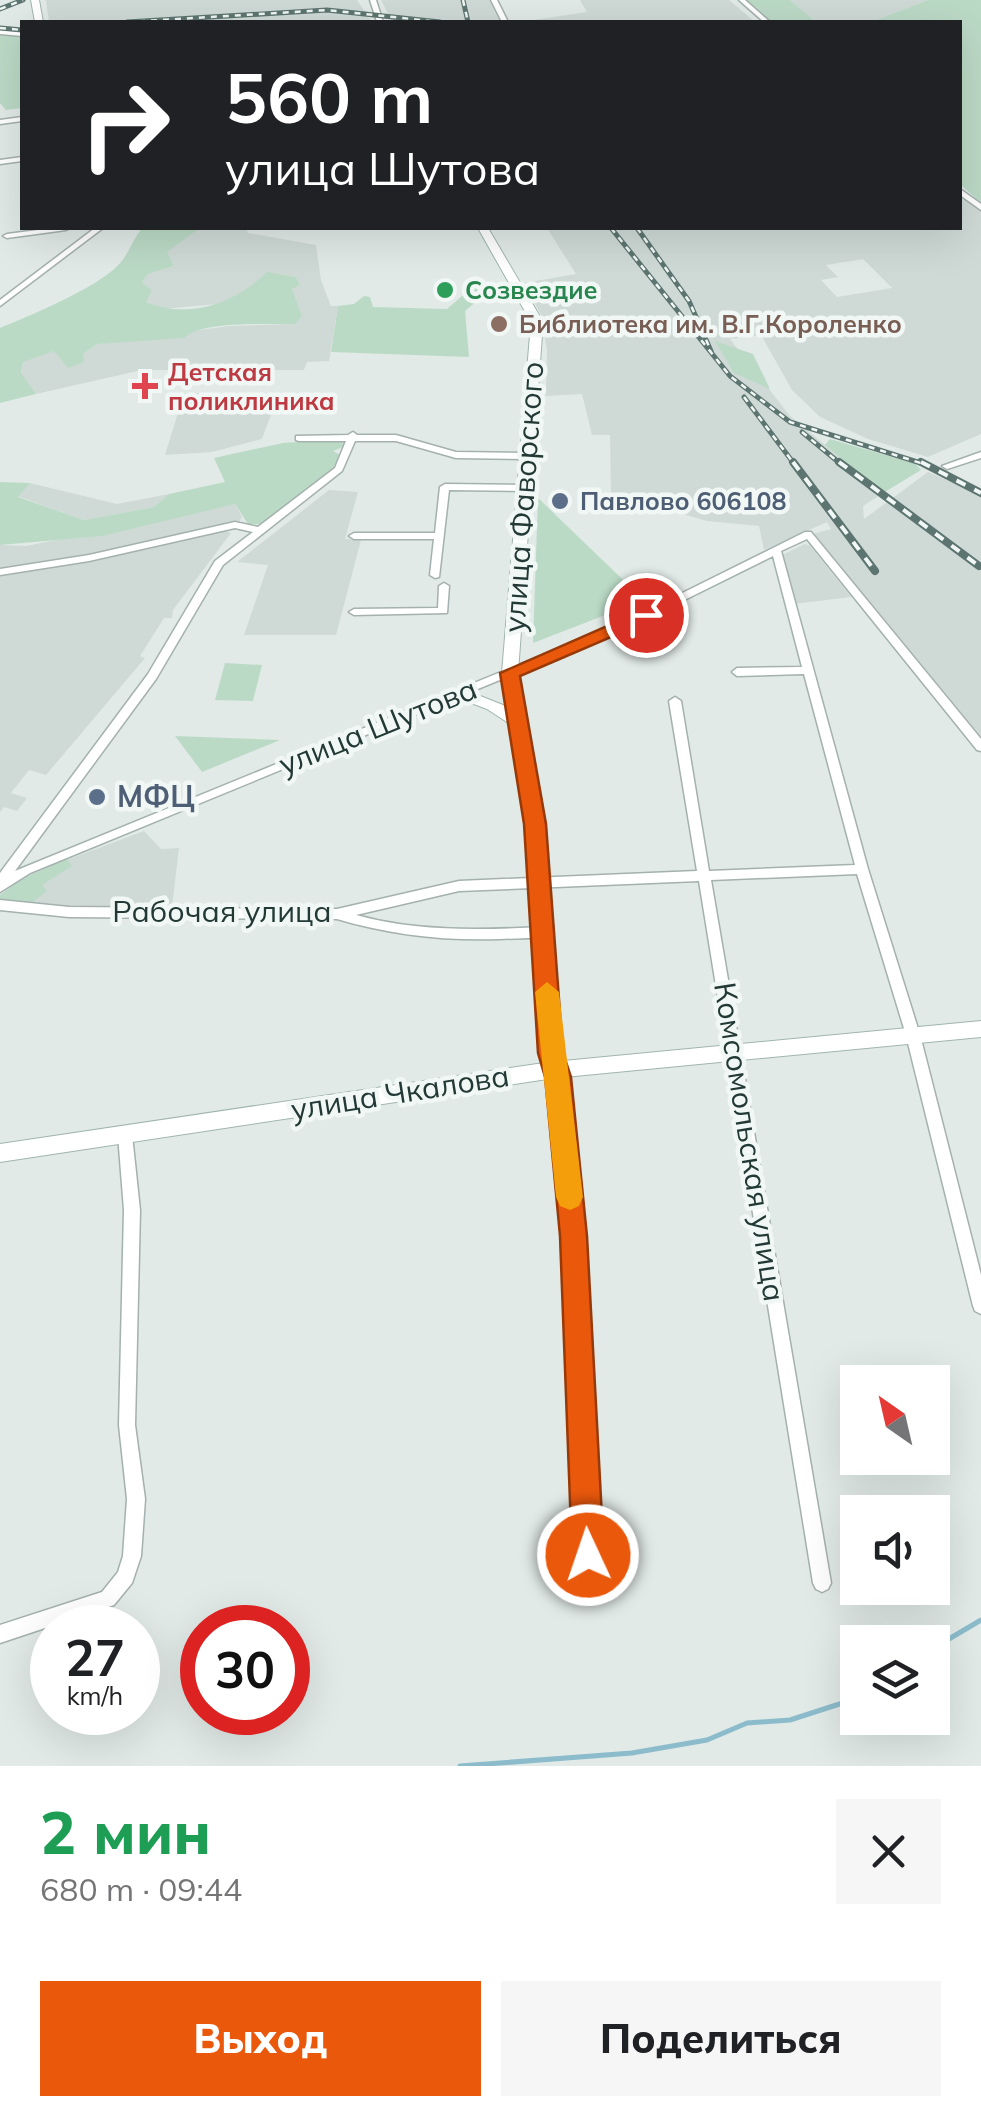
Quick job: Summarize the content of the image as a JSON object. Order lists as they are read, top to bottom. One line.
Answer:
{"streets":{"street":["улица Фаворского","улица Шутова","Рабочая улица","улица Чкалова","Комсомольская улица"]},"crossings":[["улица Фаворского","улица Шутова"],["улица Фаворского","Рабочая улица"],["улица Фаворского","улица Чкалова"],["Рабочая улица","Комсомольская улица"],["улица Чкалова","Комсомольская улица"]],"places":{"other":["Созвездие","Библиотека им. В.Г.Короленко","Павлово 606108","МФЦ"],"health":["Детская поликлиника"]},"north":"top left","page":{"turn":["560 m","улица Шутова"],"speed":"27 km/h","limit":"30","heading":["2 мин","680 m · 09:44"],"buttons":["Выход","Поделиться"]}}
